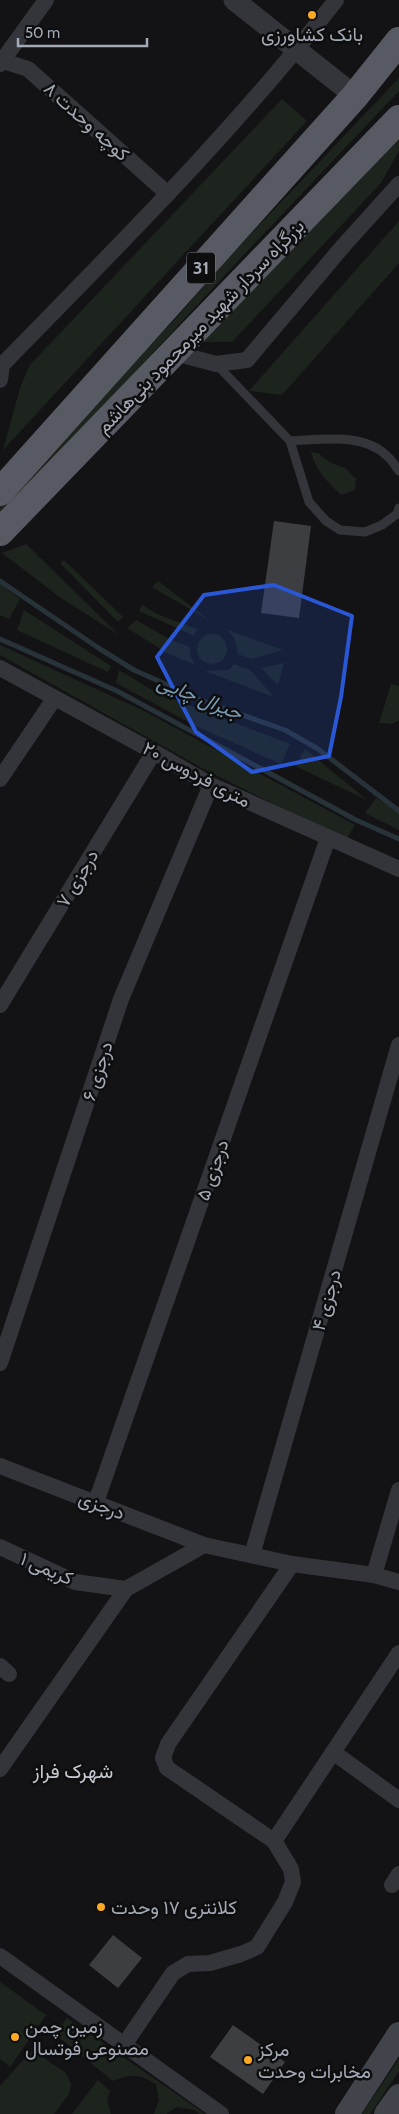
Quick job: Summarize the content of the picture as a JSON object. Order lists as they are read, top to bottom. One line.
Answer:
{"streets":{"highway":["31","بزرگراه سردار شهید میرمحمود بنی‌هاشم"],"street":["کوچه وحدت ۸","۲۰ متری فردوس","درجزی ۷","درجزی ۶","درجزی ۵","درجزی ۴","درجزی","کریمی ۱"]},"crossings":[["۲۰ متری فردوس","درجزی ۷"],["۲۰ متری فردوس","درجزی ۶"],["۲۰ متری فردوس","درجزی ۵"],["درجزی ۵","درجزی"],["درجزی ۴","درجزی"]],"districts":["شهرک فراز"],"water":["جیرال چایی"],"places":["بانک کشاورزی","کلانتری ۱۷ وحدت","زمین چمن مصنوعی فوتسال","مرکز مخابرات وحدت"],"scale_bar":"50 m"}
